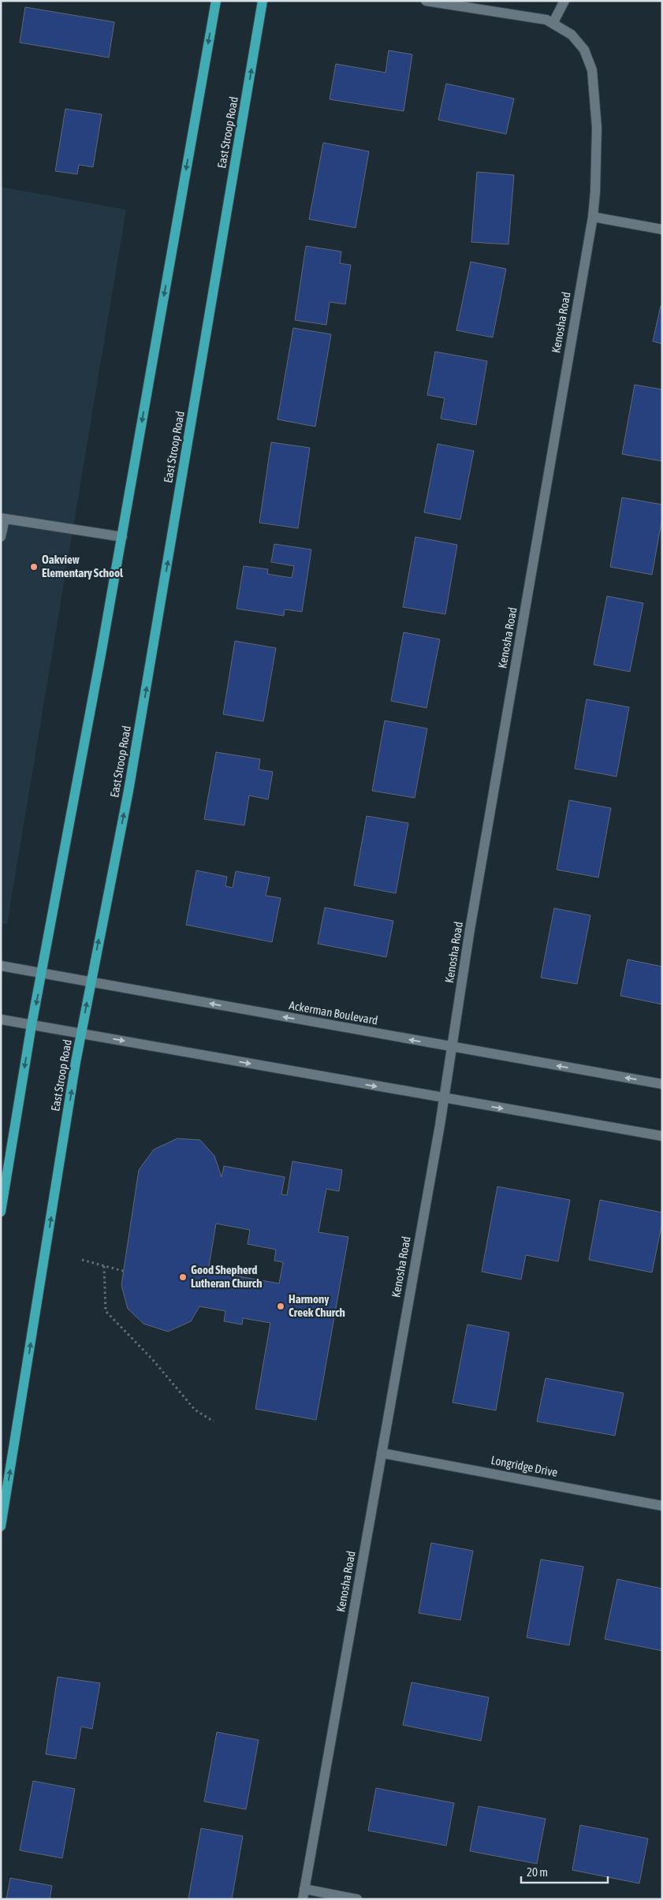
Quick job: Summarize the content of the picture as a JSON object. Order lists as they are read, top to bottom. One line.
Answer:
{"streets":{"main road":["East Stroop Road"],"street":["Kenosha Road","Ackerman Boulevard","Longridge Drive"]},"crossings":[["East Stroop Road","Ackerman Boulevard"],["Kenosha Road","Ackerman Boulevard"],["Kenosha Road","Longridge Drive"]],"places":["Oakview Elementary School","Good Shepherd Lutheran Church","Harmony Creek Church"],"scale_bar":"20 m"}
